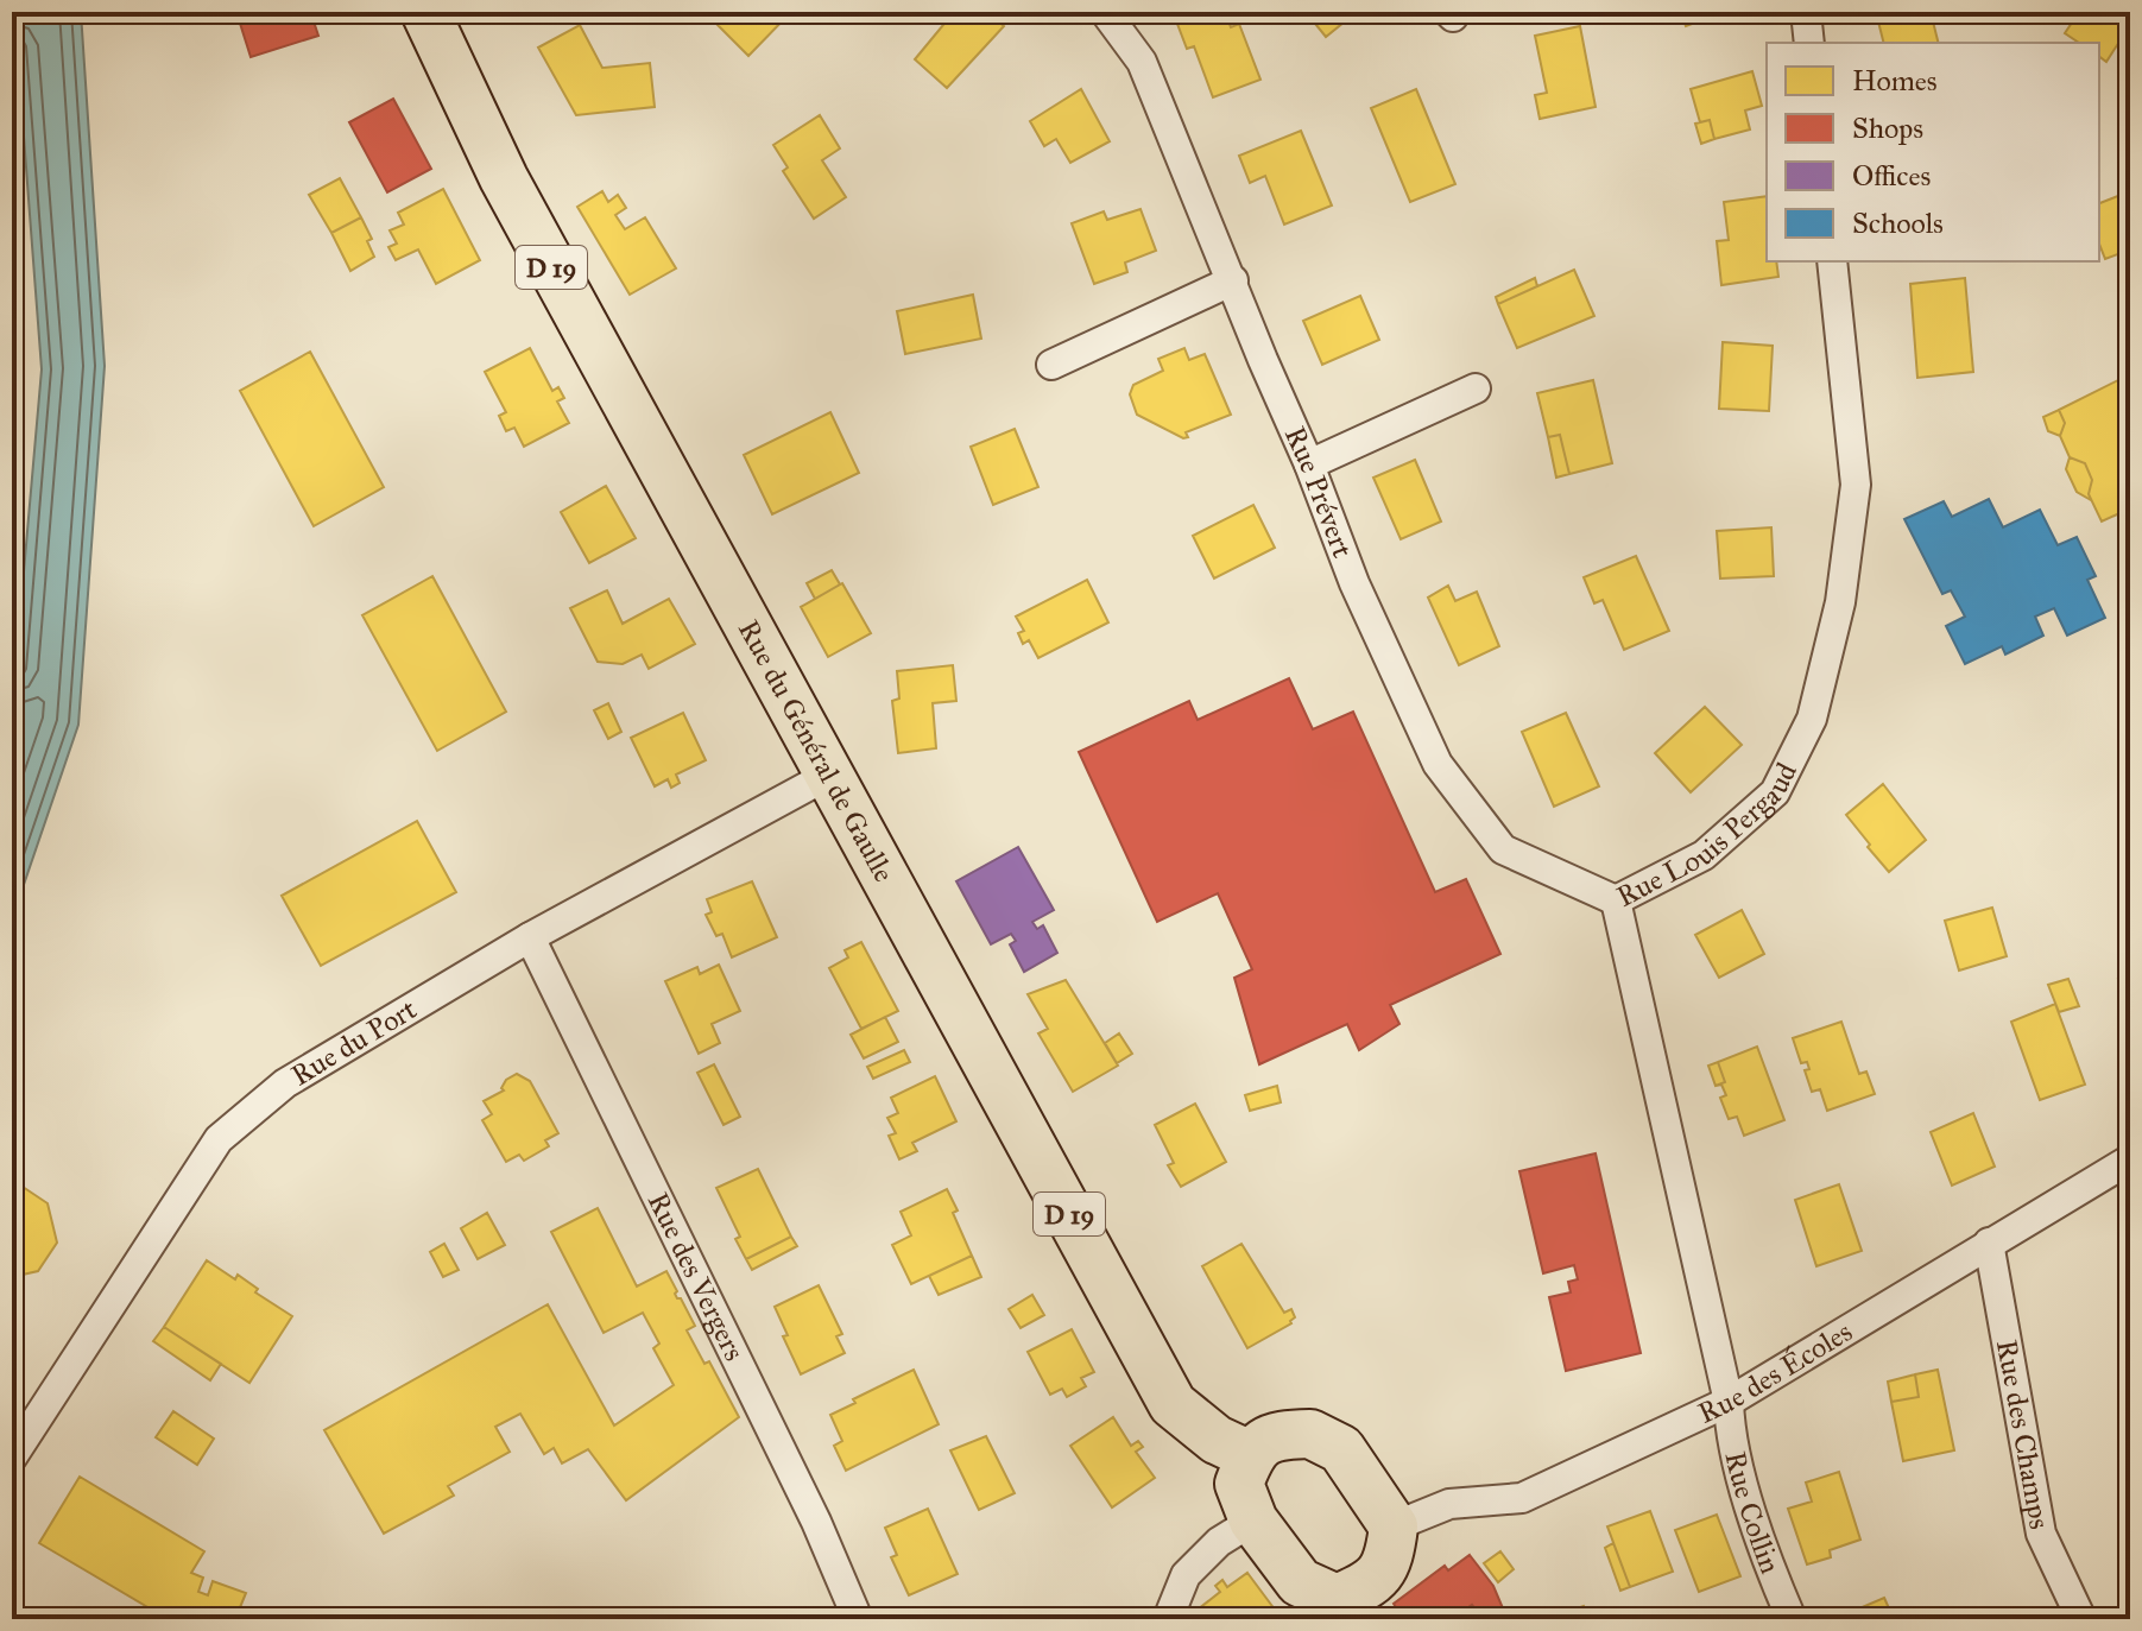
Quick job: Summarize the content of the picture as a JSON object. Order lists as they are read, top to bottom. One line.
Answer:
{"streets":{"main road":["D 19","Rue du Général de Gaulle"],"street":["Rue Prévert","Rue Louis Pergaud","Rue du Port","Rue des Vergers","Rue des Écoles","Rue des Champs","Rue Collin"]},"crossings":[["Rue Prévert","Rue Louis Pergaud"],["Rue du Général de Gaulle","Rue du Port"],["Rue du Général de Gaulle","Rue des Écoles"],["Rue Louis Pergaud","Rue des Écoles"],["Rue Louis Pergaud","Rue Collin"],["Rue du Port","Rue des Vergers"],["Rue des Écoles","Rue des Champs"],["Rue des Écoles","Rue Collin"]],"legend":["Homes","Shops","Offices","Schools"]}
